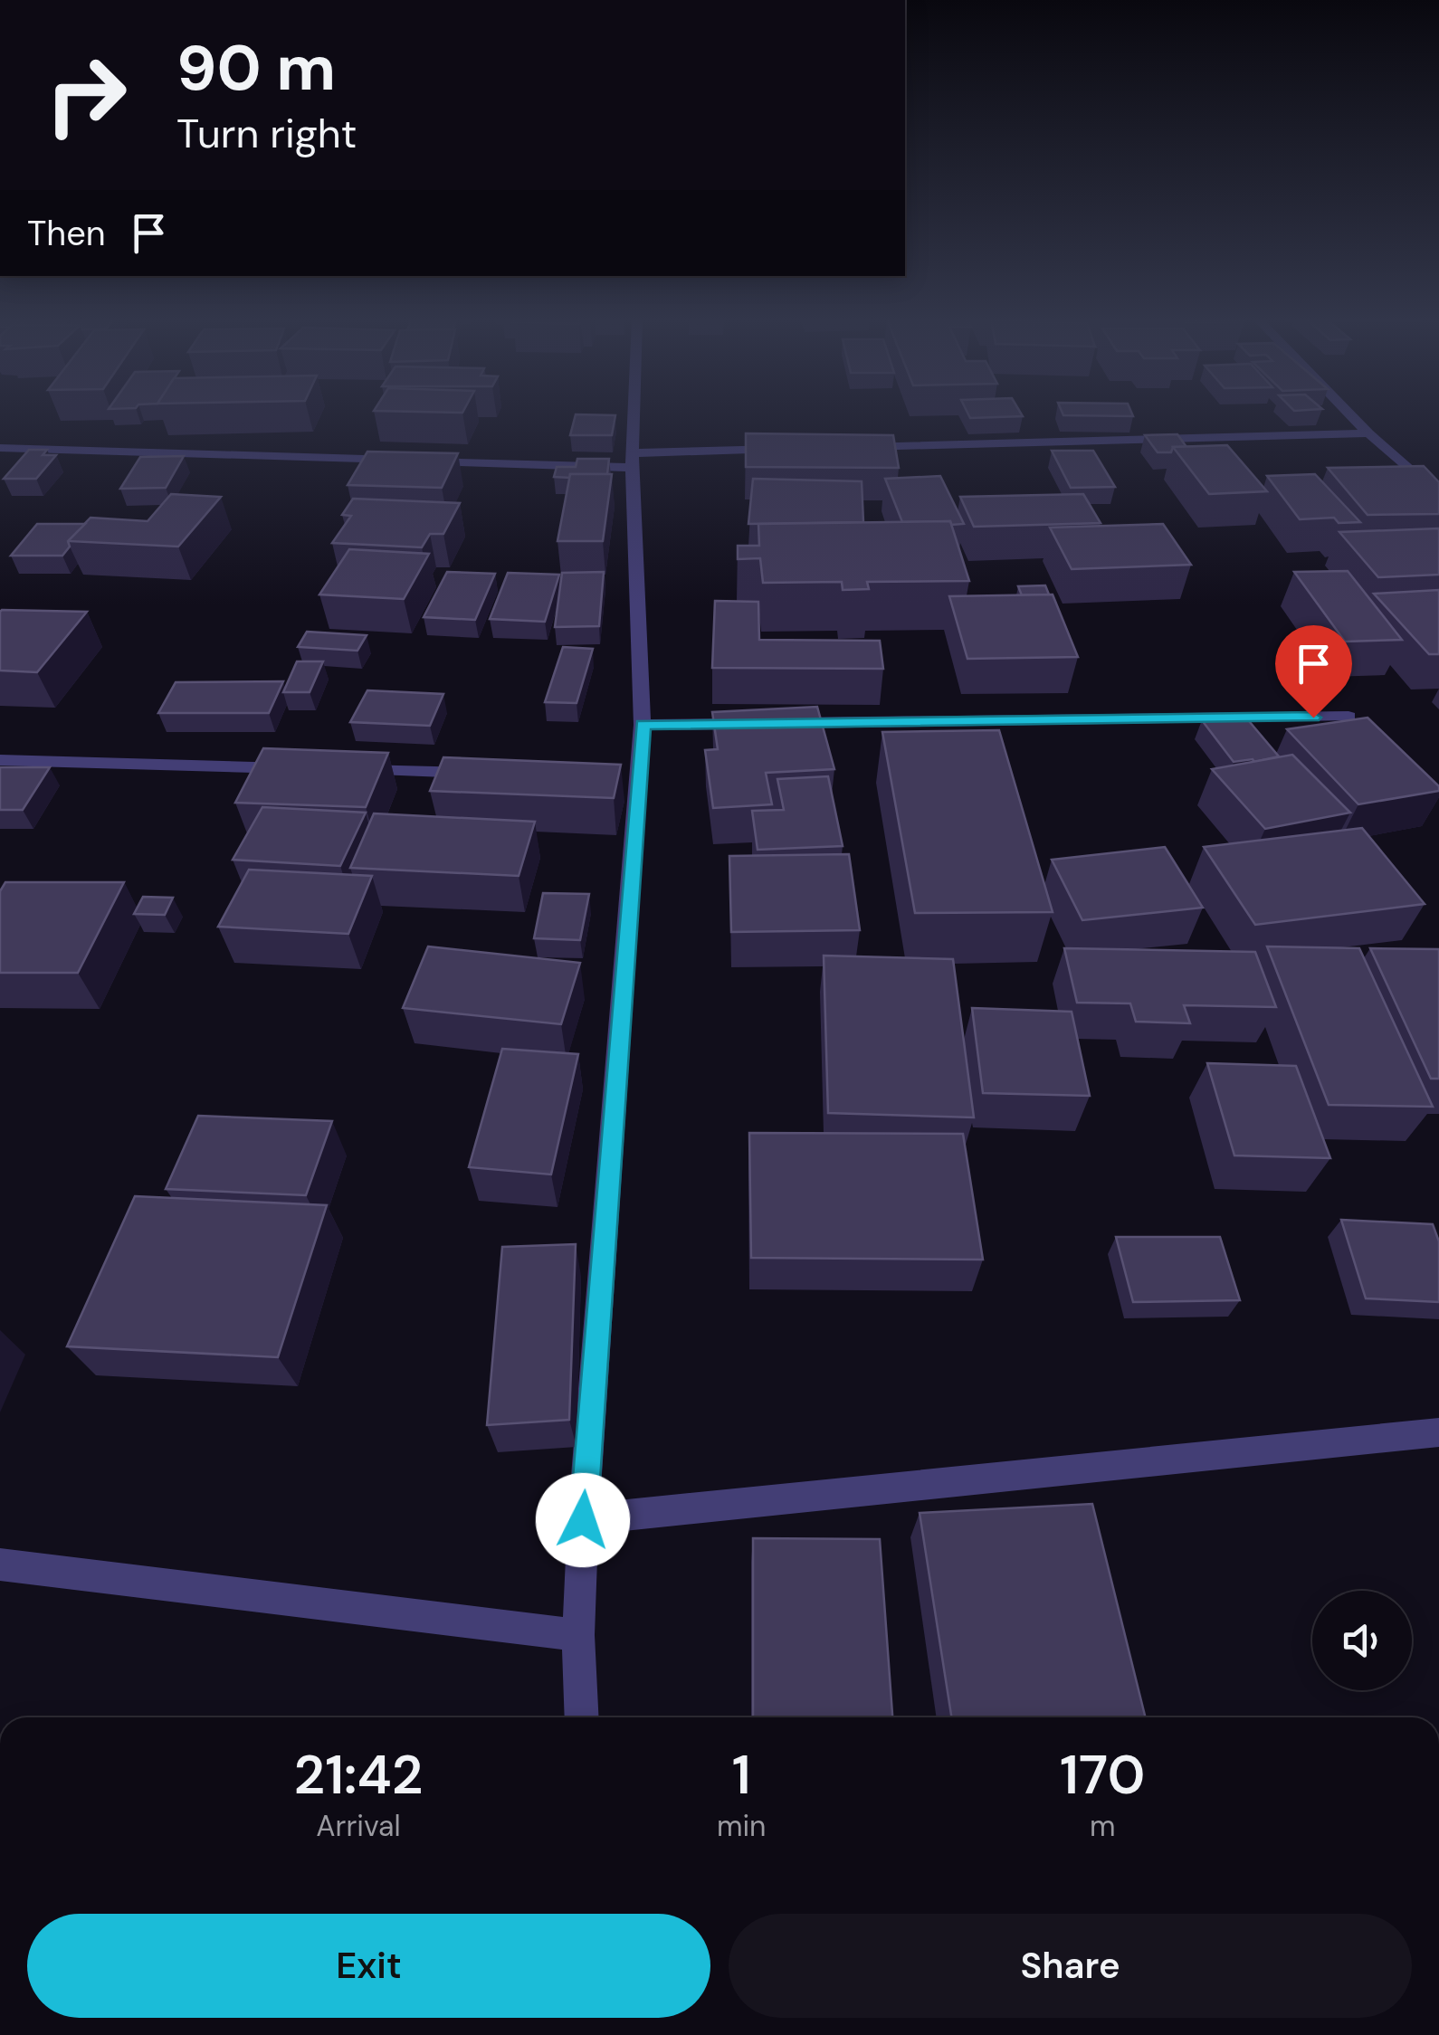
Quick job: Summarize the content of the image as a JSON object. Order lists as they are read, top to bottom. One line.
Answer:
{"page":{"turn":["90 m","Turn right"],"then":"Then","eta":["21:42","Arrival","1","min","170","m"],"buttons":["Exit","Share"]}}
